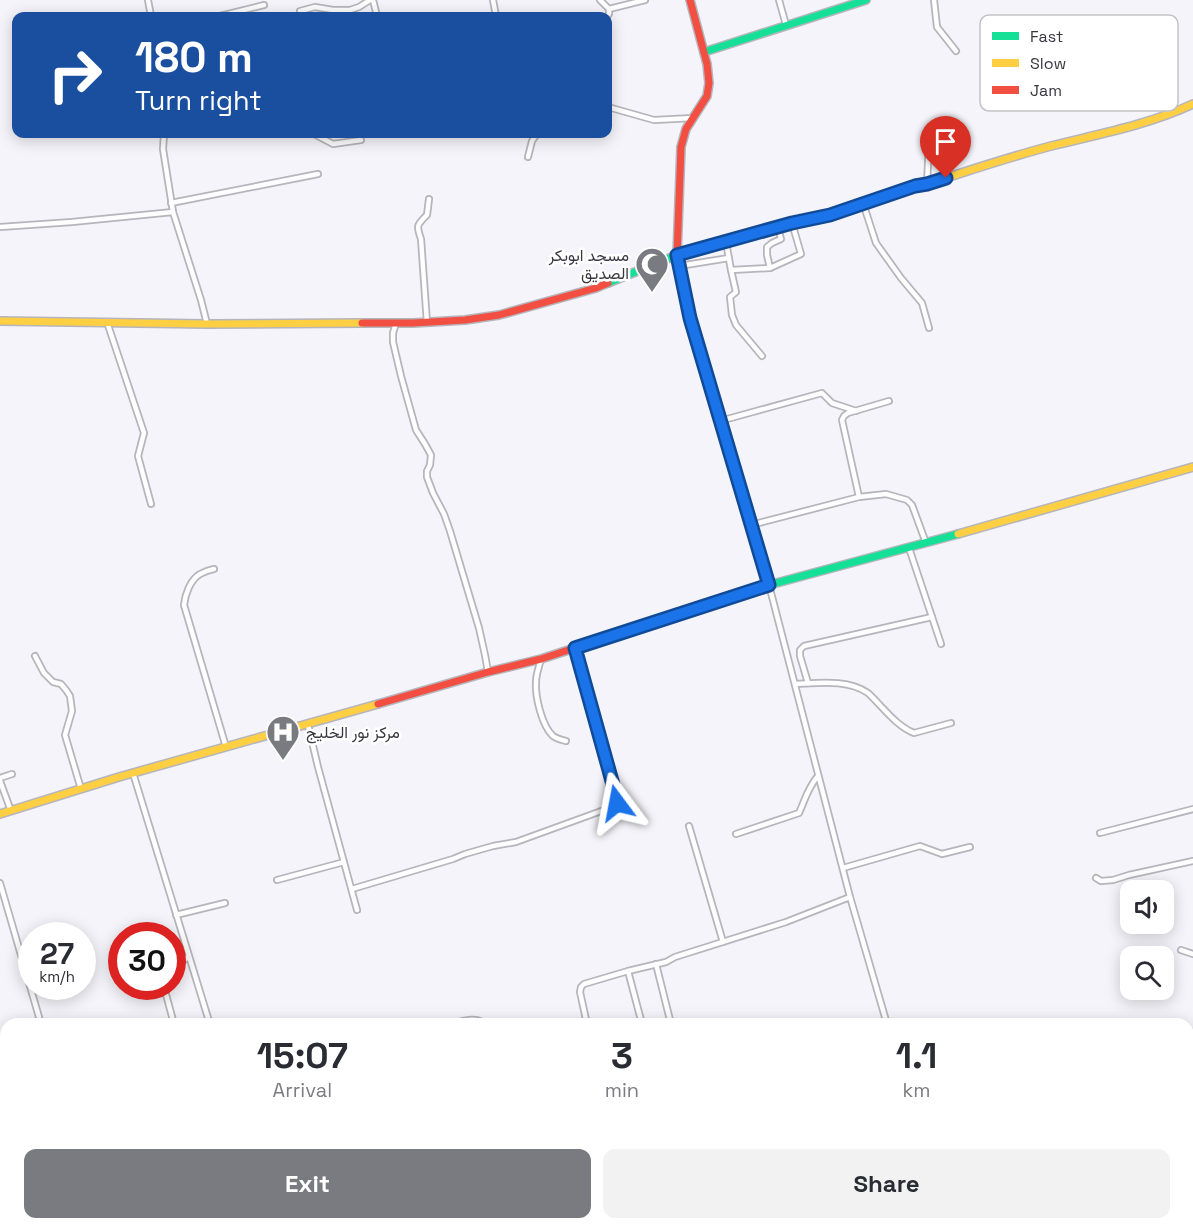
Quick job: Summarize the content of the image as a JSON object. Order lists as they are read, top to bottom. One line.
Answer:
{"places":{"mosque":["مسجد ابوبكر الصديق"],"hospital":["مركز نور الخليج"]},"legend":["Fast","Slow","Jam"],"page":{"turn":["180 m","Turn right"],"speed":"27 km/h","limit":"30","eta":["15:07","Arrival","3","min","1.1","km"],"buttons":["Exit","Share"]}}
